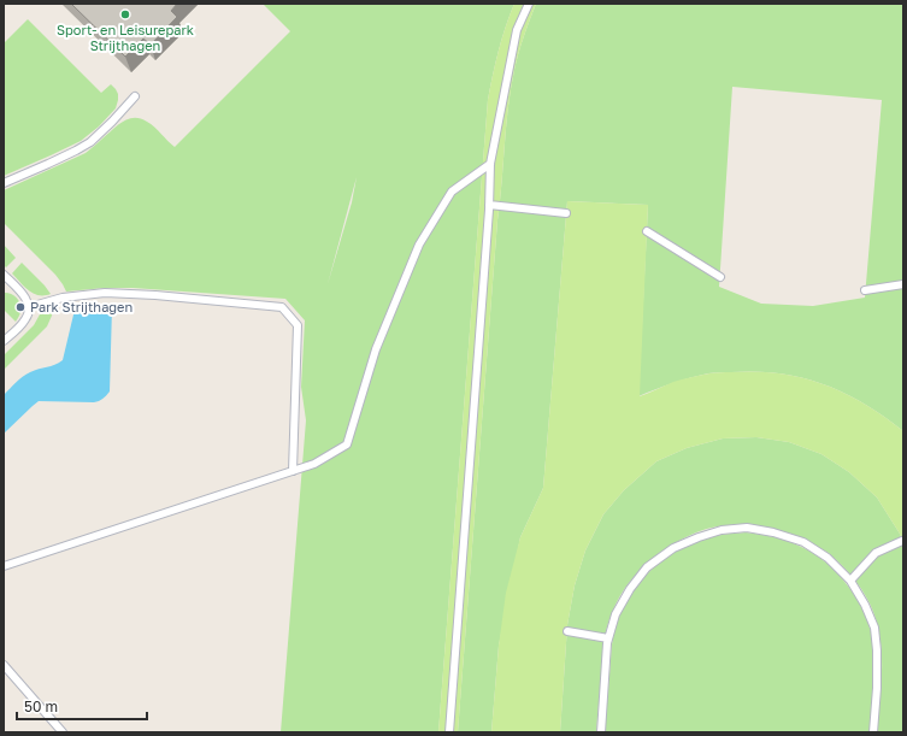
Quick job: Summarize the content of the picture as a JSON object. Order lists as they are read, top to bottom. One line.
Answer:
{"places":["Sport- en Leisurepark Strijthagen","Park Strijthagen"],"scale_bar":"50 m"}
